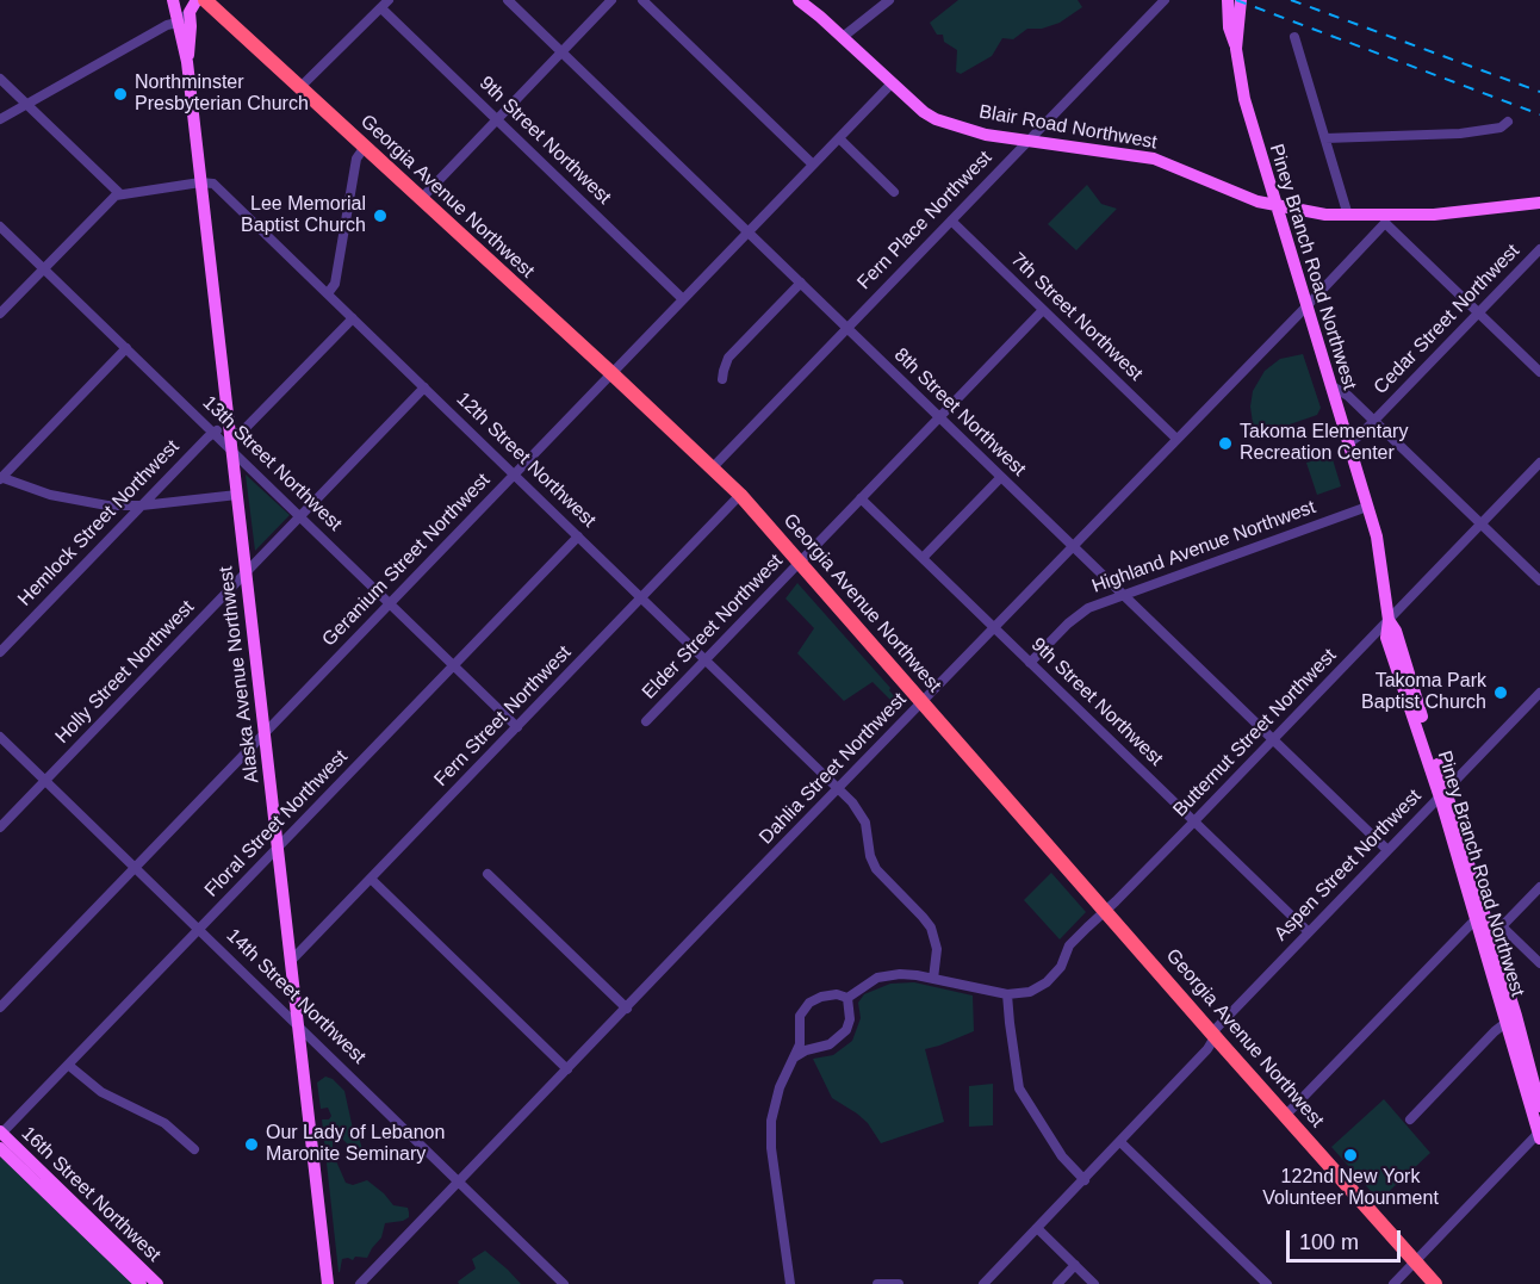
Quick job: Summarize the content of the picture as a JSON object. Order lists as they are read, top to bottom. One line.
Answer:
{"streets":{"highway":["Georgia Avenue Northwest"],"main road":["Blair Road Northwest","Piney Branch Road Northwest","Alaska Avenue Northwest","16th Street Northwest"],"street":["9th Street Northwest","Fern Place Northwest","7th Street Northwest","Cedar Street Northwest","8th Street Northwest","12th Street Northwest","13th Street Northwest","Hemlock Street Northwest","Highland Avenue Northwest","Geranium Street Northwest","Elder Street Northwest","Holly Street Northwest","Fern Street Northwest","Butternut Street Northwest","Dahlia Street Northwest","Floral Street Northwest","Aspen Street Northwest","14th Street Northwest"]},"crossings":[["Blair Road Northwest","Fern Place Northwest"],["Blair Road Northwest","Piney Branch Road Northwest"],["Blair Road Northwest","Geranium Street Northwest"],["Blair Road Northwest","Dahlia Street Northwest"],["9th Street Northwest","Highland Avenue Northwest"],["9th Street Northwest","Geranium Street Northwest"],["9th Street Northwest","Elder Street Northwest"],["9th Street Northwest","Butternut Street Northwest"],["9th Street Northwest","Dahlia Street Northwest"],["9th Street Northwest","Aspen Street Northwest"],["Georgia Avenue Northwest","Fern Place Northwest"],["Georgia Avenue Northwest","Geranium Street Northwest"],["Georgia Avenue Northwest","Elder Street Northwest"],["Georgia Avenue Northwest","Fern Street Northwest"],["Georgia Avenue Northwest","Butternut Street Northwest"],["Georgia Avenue Northwest","Dahlia Street Northwest"],["Georgia Avenue Northwest","Aspen Street Northwest"],["Fern Place Northwest","7th Street Northwest"],["Fern Place Northwest","8th Street Northwest"],["Piney Branch Road Northwest","Cedar Street Northwest"],["Piney Branch Road Northwest","Highland Avenue Northwest"],["Piney Branch Road Northwest","Butternut Street Northwest"],["Piney Branch Road Northwest","Dahlia Street Northwest"],["Piney Branch Road Northwest","Aspen Street Northwest"],["7th Street Northwest","Elder Street Northwest"],["7th Street Northwest","Dahlia Street Northwest"],["8th Street Northwest","Highland Avenue Northwest"],["8th Street Northwest","Geranium Street Northwest"],["8th Street Northwest","Elder Street Northwest"],["8th Street Northwest","Butternut Street Northwest"],["8th Street Northwest","Dahlia Street Northwest"],["8th Street Northwest","Aspen Street Northwest"],["12th Street Northwest","Geranium Street Northwest"],["12th Street Northwest","Elder Street Northwest"],["12th Street Northwest","Holly Street Northwest"],["12th Street Northwest","Alaska Avenue Northwest"],["12th Street Northwest","Fern Street Northwest"],["12th Street Northwest","Butternut Street Northwest"],["12th Street Northwest","Dahlia Street Northwest"],["12th Street Northwest","Floral Street Northwest"],["13th Street Northwest","Hemlock Street Northwest"],["13th Street Northwest","Geranium Street Northwest"],["13th Street Northwest","Holly Street Northwest"],["13th Street Northwest","Alaska Avenue Northwest"],["13th Street Northwest","Fern Street Northwest"],["13th Street Northwest","Floral Street Northwest"],["Geranium Street Northwest","Alaska Avenue Northwest"],["Geranium Street Northwest","14th Street Northwest"],["Holly Street Northwest","Alaska Avenue Northwest"],["Holly Street Northwest","14th Street Northwest"],["Alaska Avenue Northwest","Fern Street Northwest"],["Alaska Avenue Northwest","Floral Street Northwest"],["Alaska Avenue Northwest","14th Street Northwest"],["Dahlia Street Northwest","14th Street Northwest"],["Floral Street Northwest","14th Street Northwest"],["Floral Street Northwest","16th Street Northwest"]],"places":["Northminster Presbyterian Church","Lee Memorial Baptist Church","Takoma Elementary Recreation Center","Takoma Park Baptist Church","Our Lady of Lebanon Maronite Seminary","122nd New York Volunteer Mounment"],"scale_bar":"100 m"}
